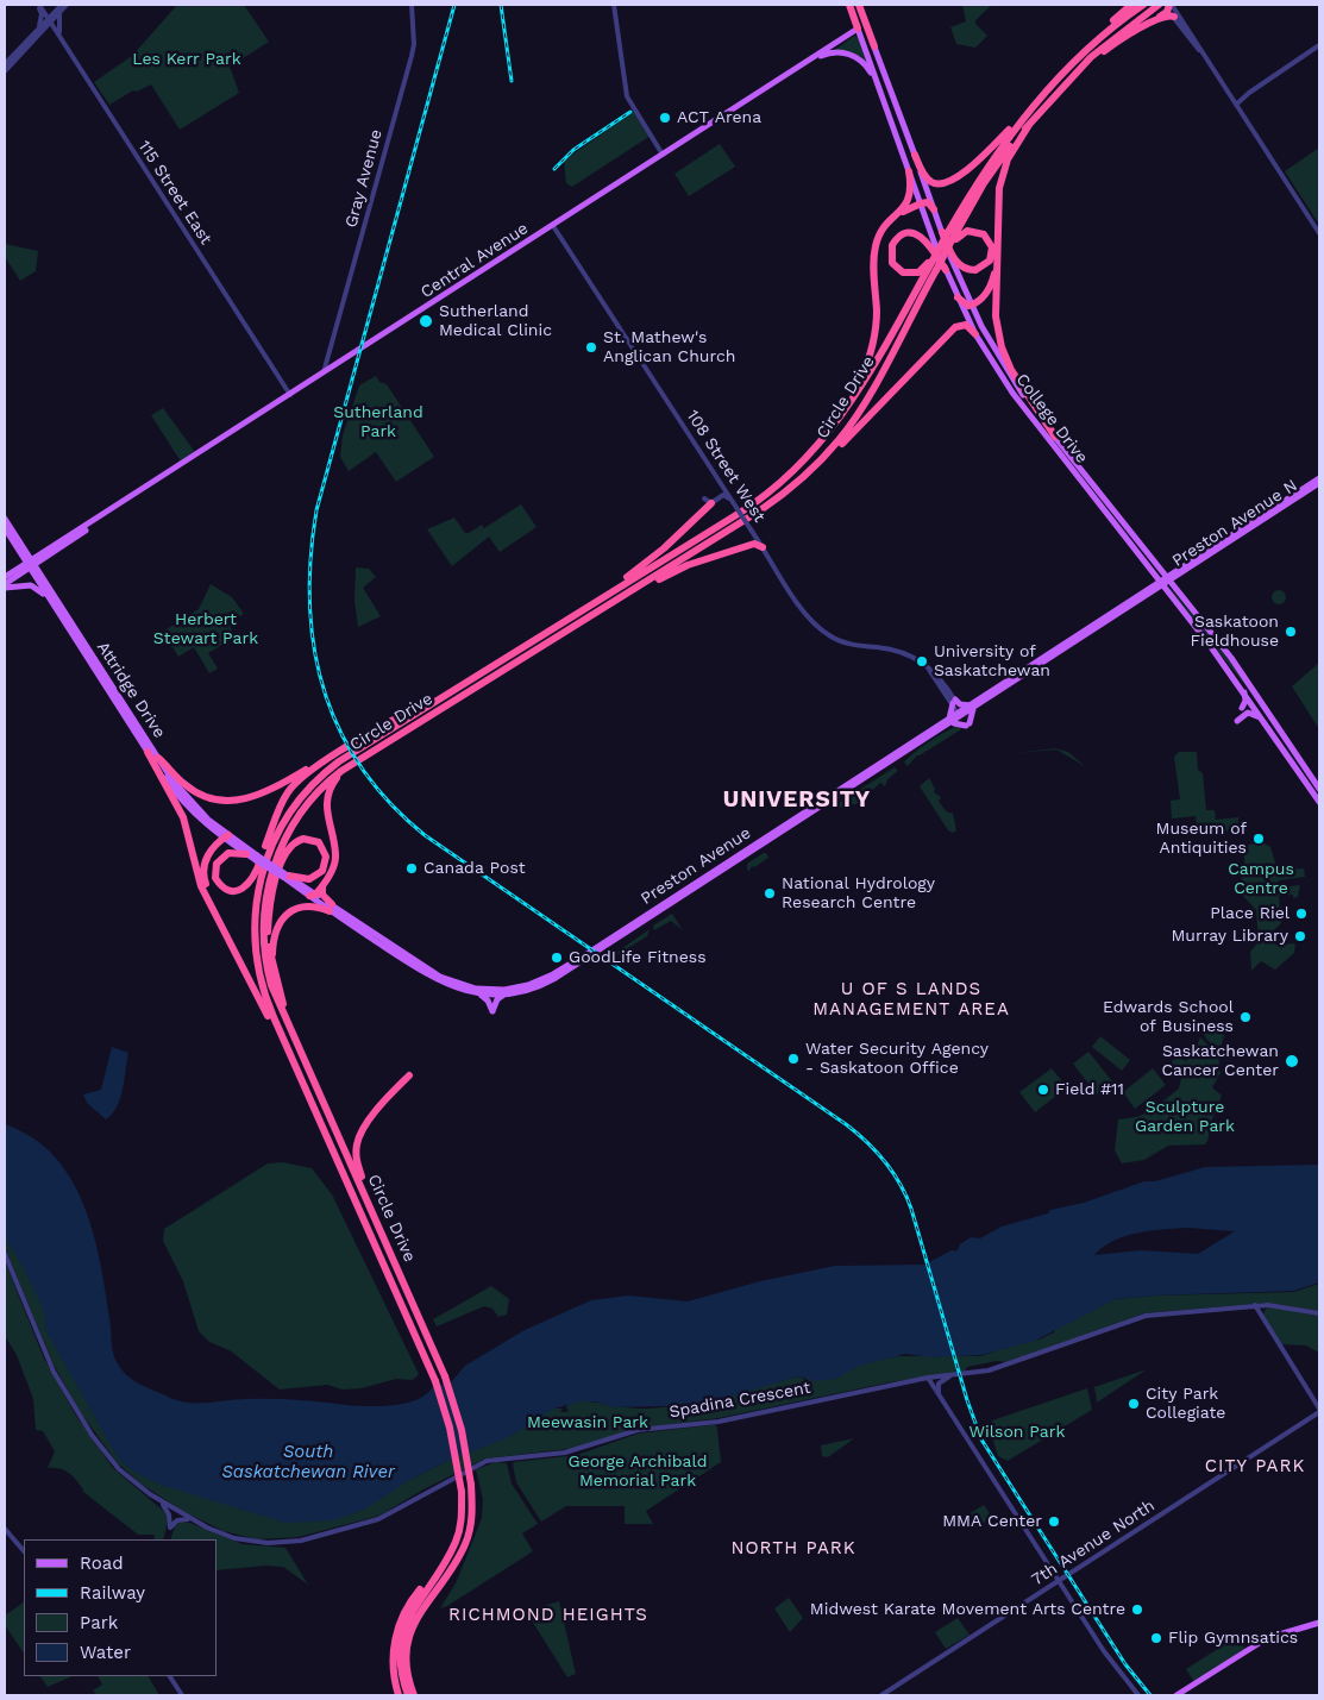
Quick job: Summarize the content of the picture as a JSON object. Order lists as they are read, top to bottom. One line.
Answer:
{"streets":{"highway":["Circle Drive","College Drive"],"main road":["Central Avenue","Preston Avenue N","Attridge Drive","Preston Avenue"],"street":["Gray Avenue","115 Street East","108 Street West","Spadina Crescent","7th Avenue North"]},"crossings":[["Gray Avenue","Central Avenue"],["115 Street East","Central Avenue"],["Central Avenue","College Drive"],["Central Avenue","108 Street West"],["Central Avenue","Attridge Drive"],["Circle Drive","College Drive"],["College Drive","Preston Avenue N"],["College Drive","Preston Avenue"],["108 Street West","Preston Avenue"],["Preston Avenue N","Preston Avenue"],["Attridge Drive","Preston Avenue"]],"districts":["UNIVERSITY","U OF S LANDS MANAGEMENT AREA","CITY PARK","NORTH PARK","RICHMOND HEIGHTS"],"water":["South Saskatchewan River"],"parks":["Les Kerr Park","Sutherland Park","Herbert Stewart Park","Campus Centre","Sculpture Garden Park","Meewasin Park","Wilson Park","George Archibald Memorial Park"],"places":["ACT Arena","Sutherland Medical Clinic","St. Mathew's Anglican Church","Saskatoon Fieldhouse","University of Saskatchewan","Museum of Antiquities","Canada Post","National Hydrology Research Centre","Place Riel","Murray Library","GoodLife Fitness","Edwards School of Business","Water Security Agency - Saskatoon Office","Saskatchewan Cancer Center","Field #11","City Park Collegiate","MMA Center","Midwest Karate Movement Arts Centre","Flip Gymnsatics"],"legend":["Road","Railway","Park","Water"]}
